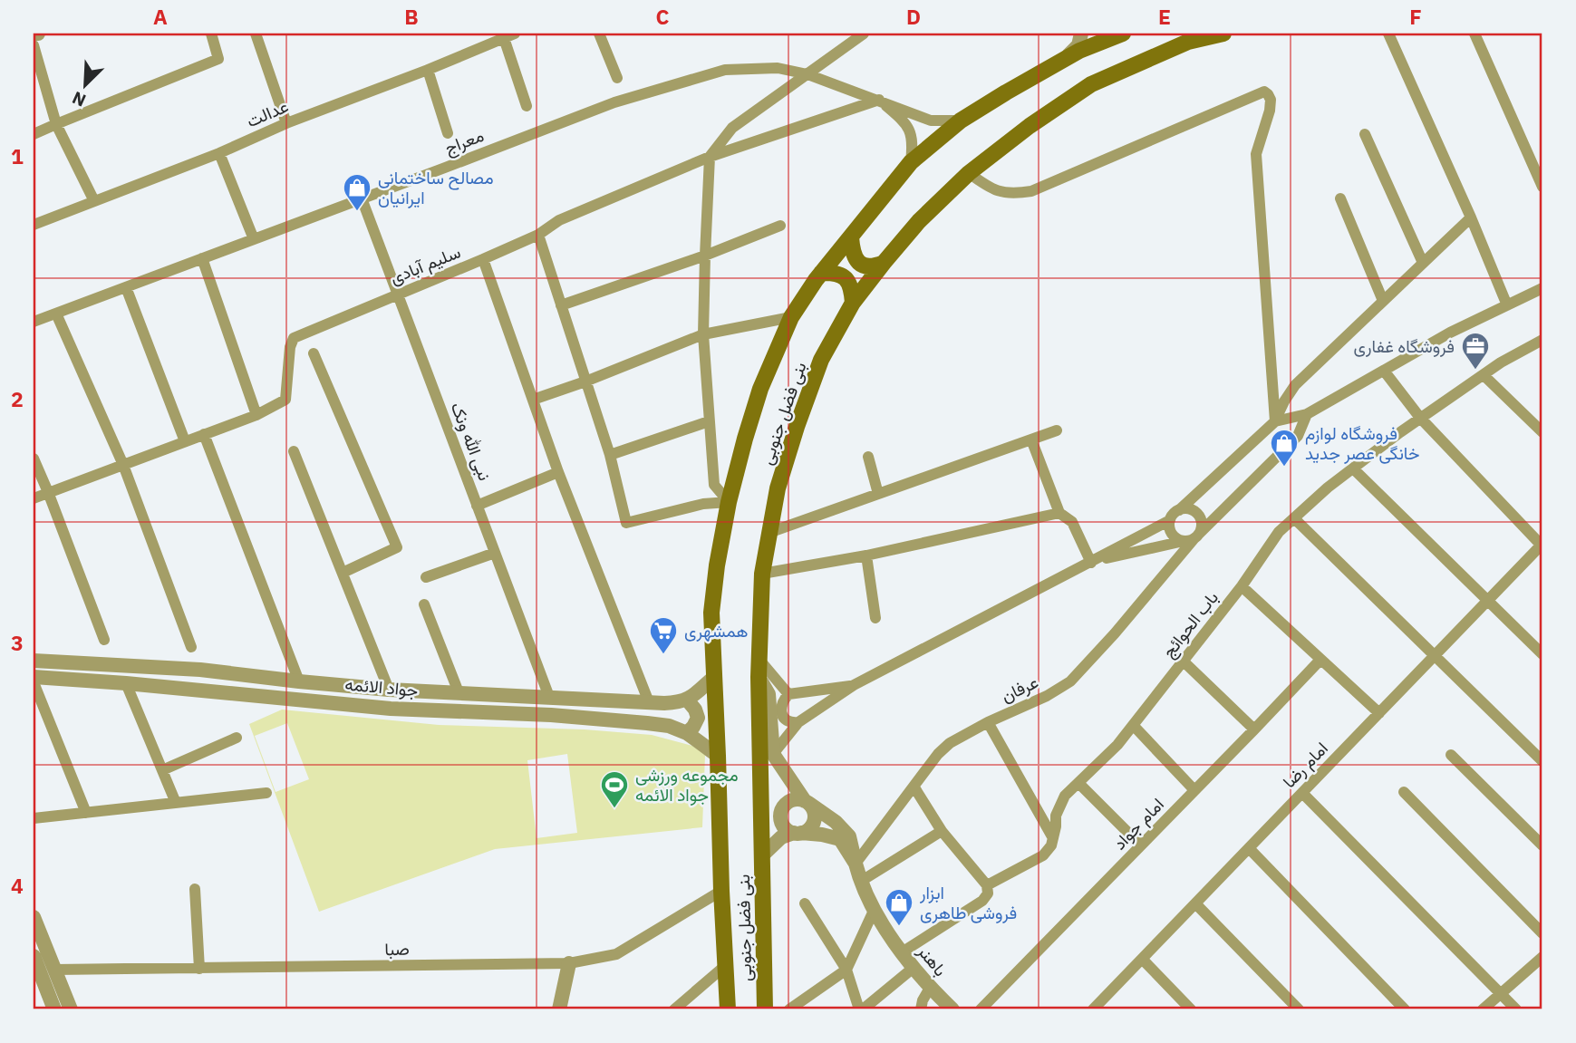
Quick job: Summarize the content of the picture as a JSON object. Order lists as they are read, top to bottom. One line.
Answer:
{"streets":{"main road":["بنی فضل جنوبی"],"street":["عدالت","معراج","سلیم آبادی","نبی الله ونک","باب الحوائج","جواد الائمه","عرفان","امام رضا","امام جواد","صبا","باهنر"]},"crossings":[["معراج","سلیم آبادی"],["معراج","بنی فضل جنوبی"],["معراج","نبی الله ونک"],["سلیم آبادی","نبی الله ونک"],["بنی فضل جنوبی","جواد الائمه"],["بنی فضل جنوبی","صبا"],["بنی فضل جنوبی","باهنر"],["نبی الله ونک","جواد الائمه"],["باب الحوائج","باهنر"],["عرفان","باهنر"]],"places":{"shop":["مصالح ساختمانی ایرانیان","فروشگاه لوازم خانگی عصر جدید","ابزار فروشی طاهری"],"office":["فروشگاه غفاری"],"supermarket":["همشهری"],"sports":["مجموعه ورزشی جواد الائمه"]},"north":"bottom left","grid":{"columns":["A","B","C","D","E","F"],"rows":["1","2","3","4"]}}
